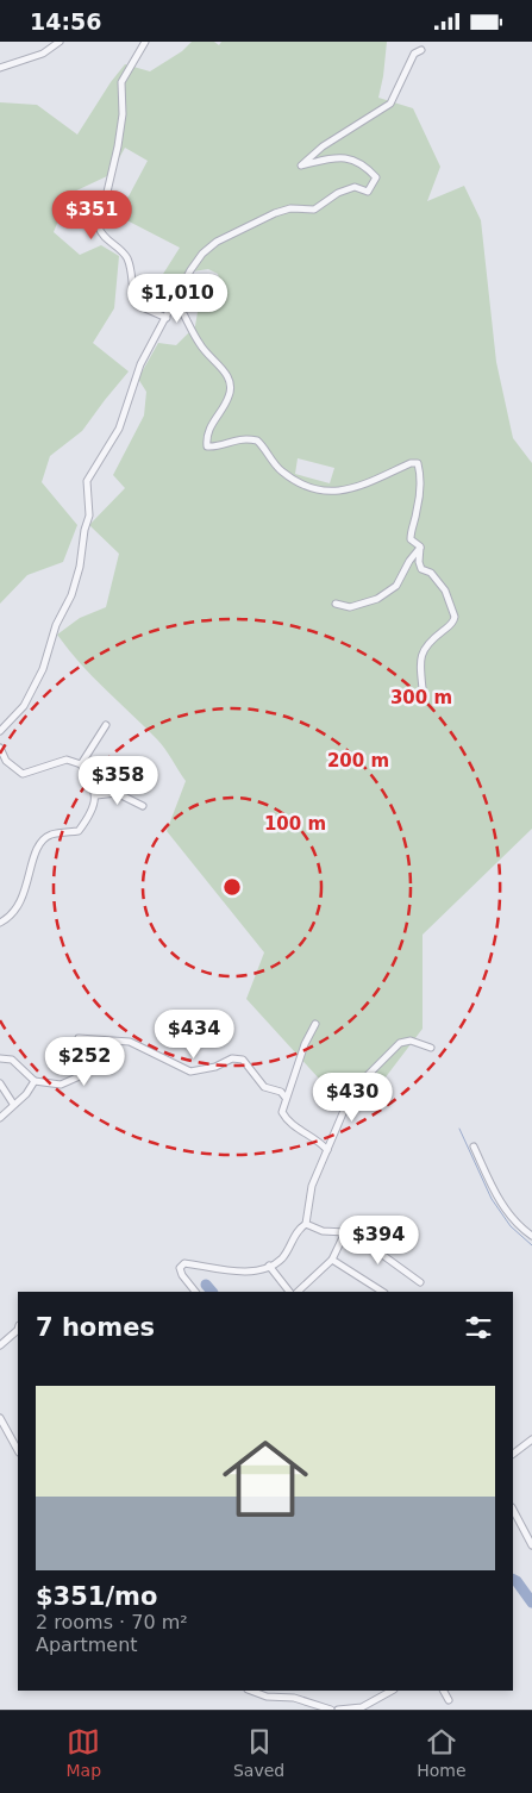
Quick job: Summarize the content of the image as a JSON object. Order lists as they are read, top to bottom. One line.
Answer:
{"page":{"status":"14:56","price":["$351","$1,010","$358","$434","$252","$430","$394"],"heading":"7 homes","list":[{"name":"$351/mo","note":"2 rooms · 70 m² · Apartment"}],"tabs":["Map","Saved","Home"]},"rings":["300 m","200 m","100 m"]}
